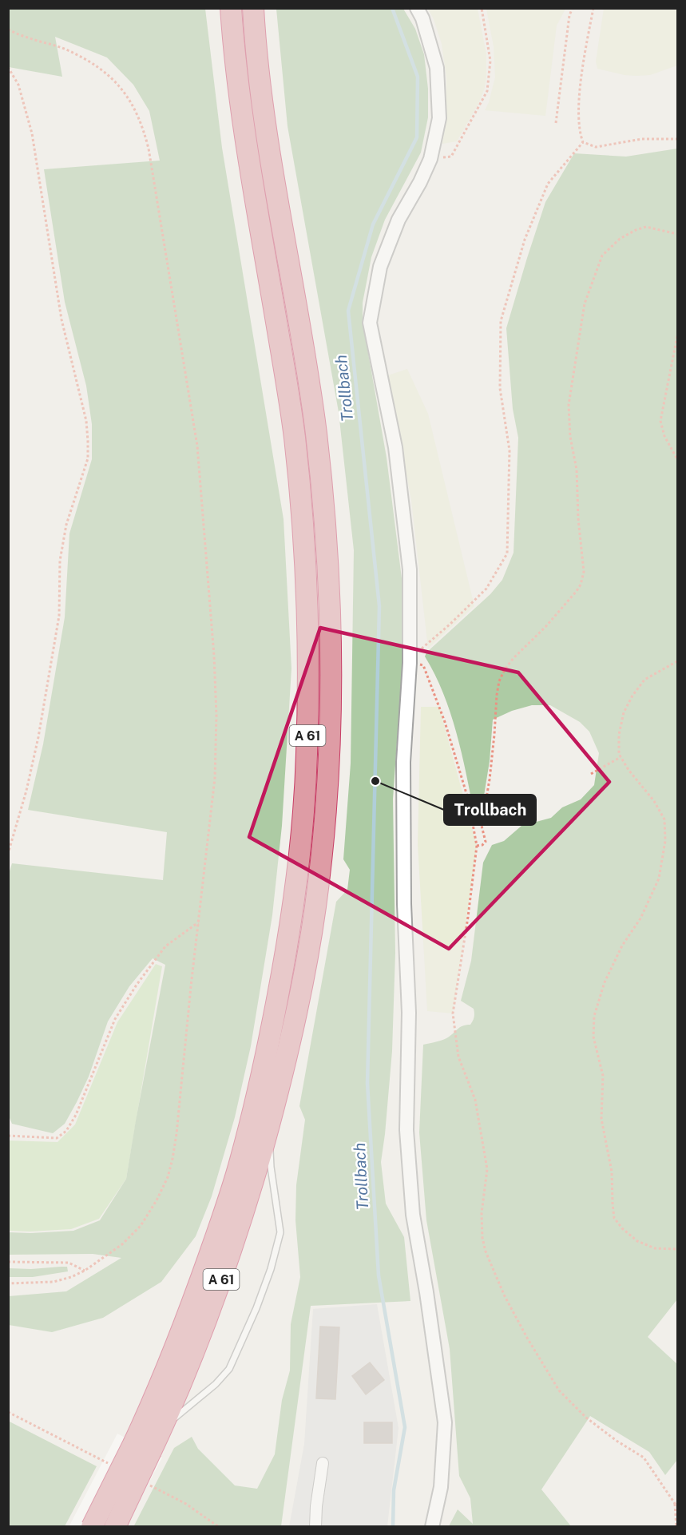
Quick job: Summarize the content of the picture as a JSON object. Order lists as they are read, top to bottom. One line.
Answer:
{"streets":{"highway":["A 61"]},"water":["Trollbach"],"places":["Trollbach"]}
